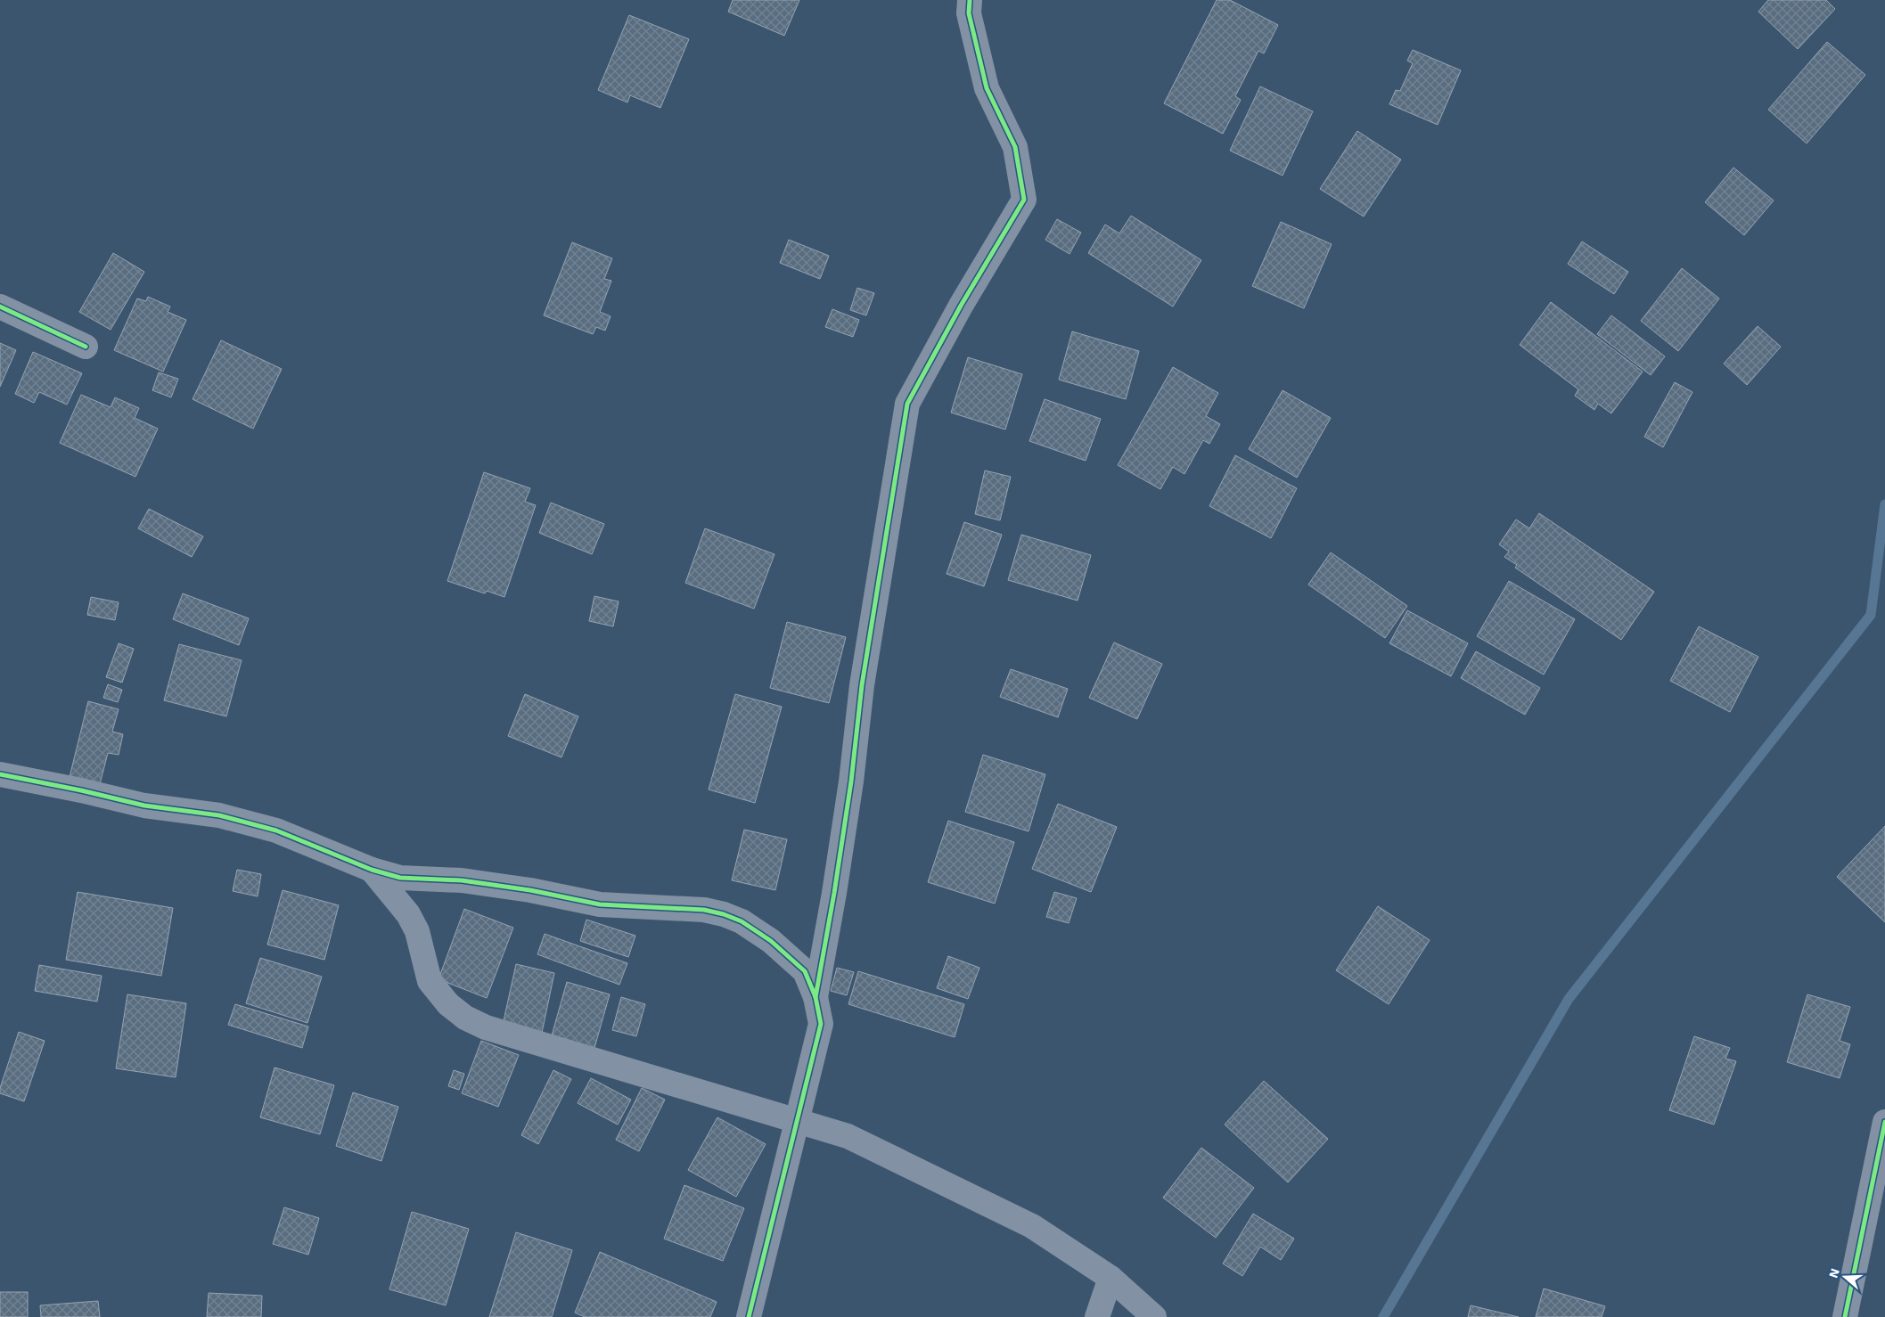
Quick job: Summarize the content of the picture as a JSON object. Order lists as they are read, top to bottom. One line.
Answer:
{"north":"left"}
